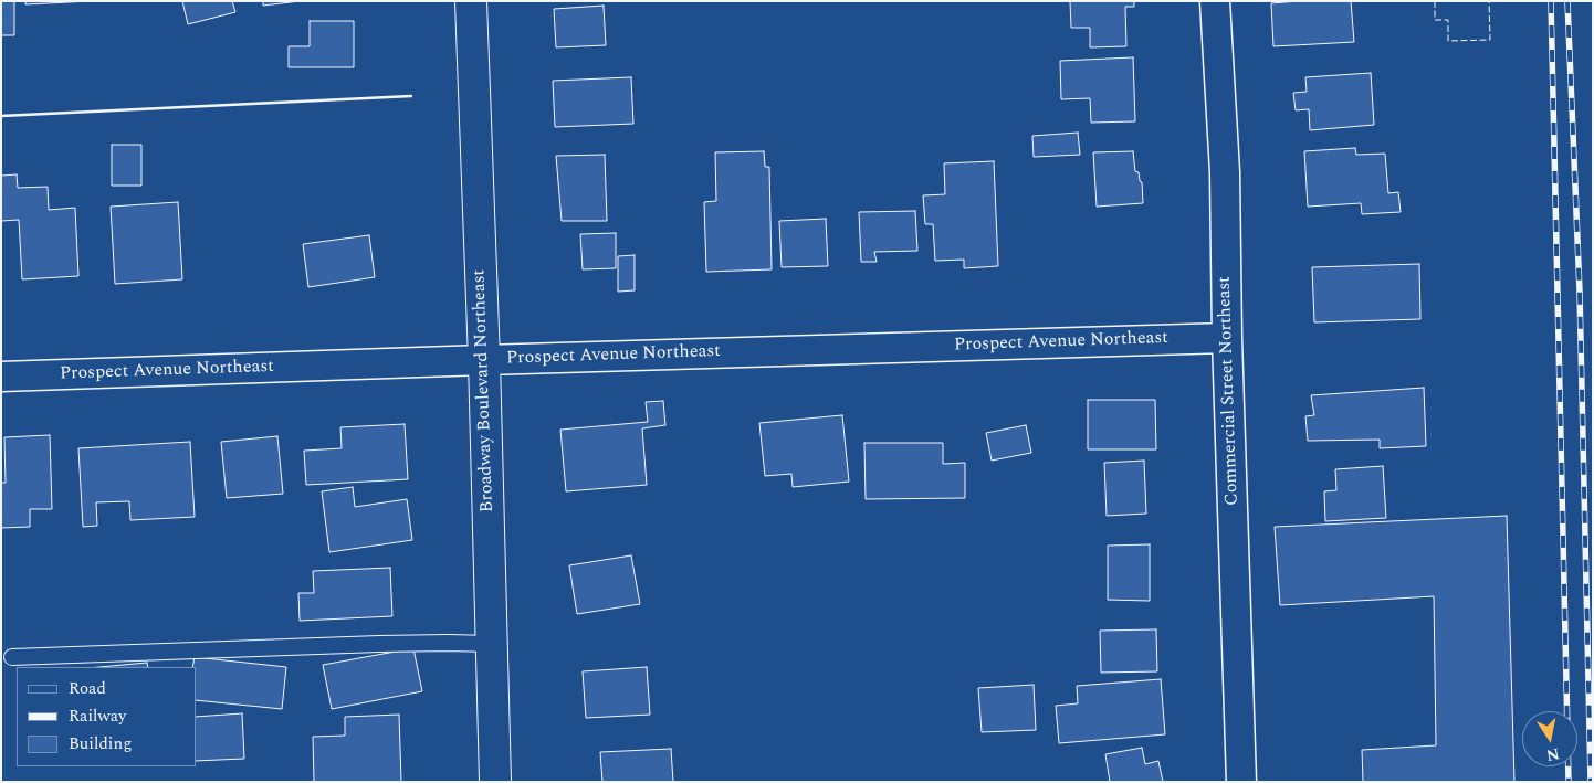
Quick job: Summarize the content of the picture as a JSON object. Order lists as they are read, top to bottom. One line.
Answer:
{"streets":{"main road":["Broadway Boulevard Northeast"],"street":["Prospect Avenue Northeast","Commercial Street Northeast"]},"crossings":[["Prospect Avenue Northeast","Broadway Boulevard Northeast"],["Prospect Avenue Northeast","Commercial Street Northeast"]],"legend":["Road","Railway","Building"],"north":"bottom"}
